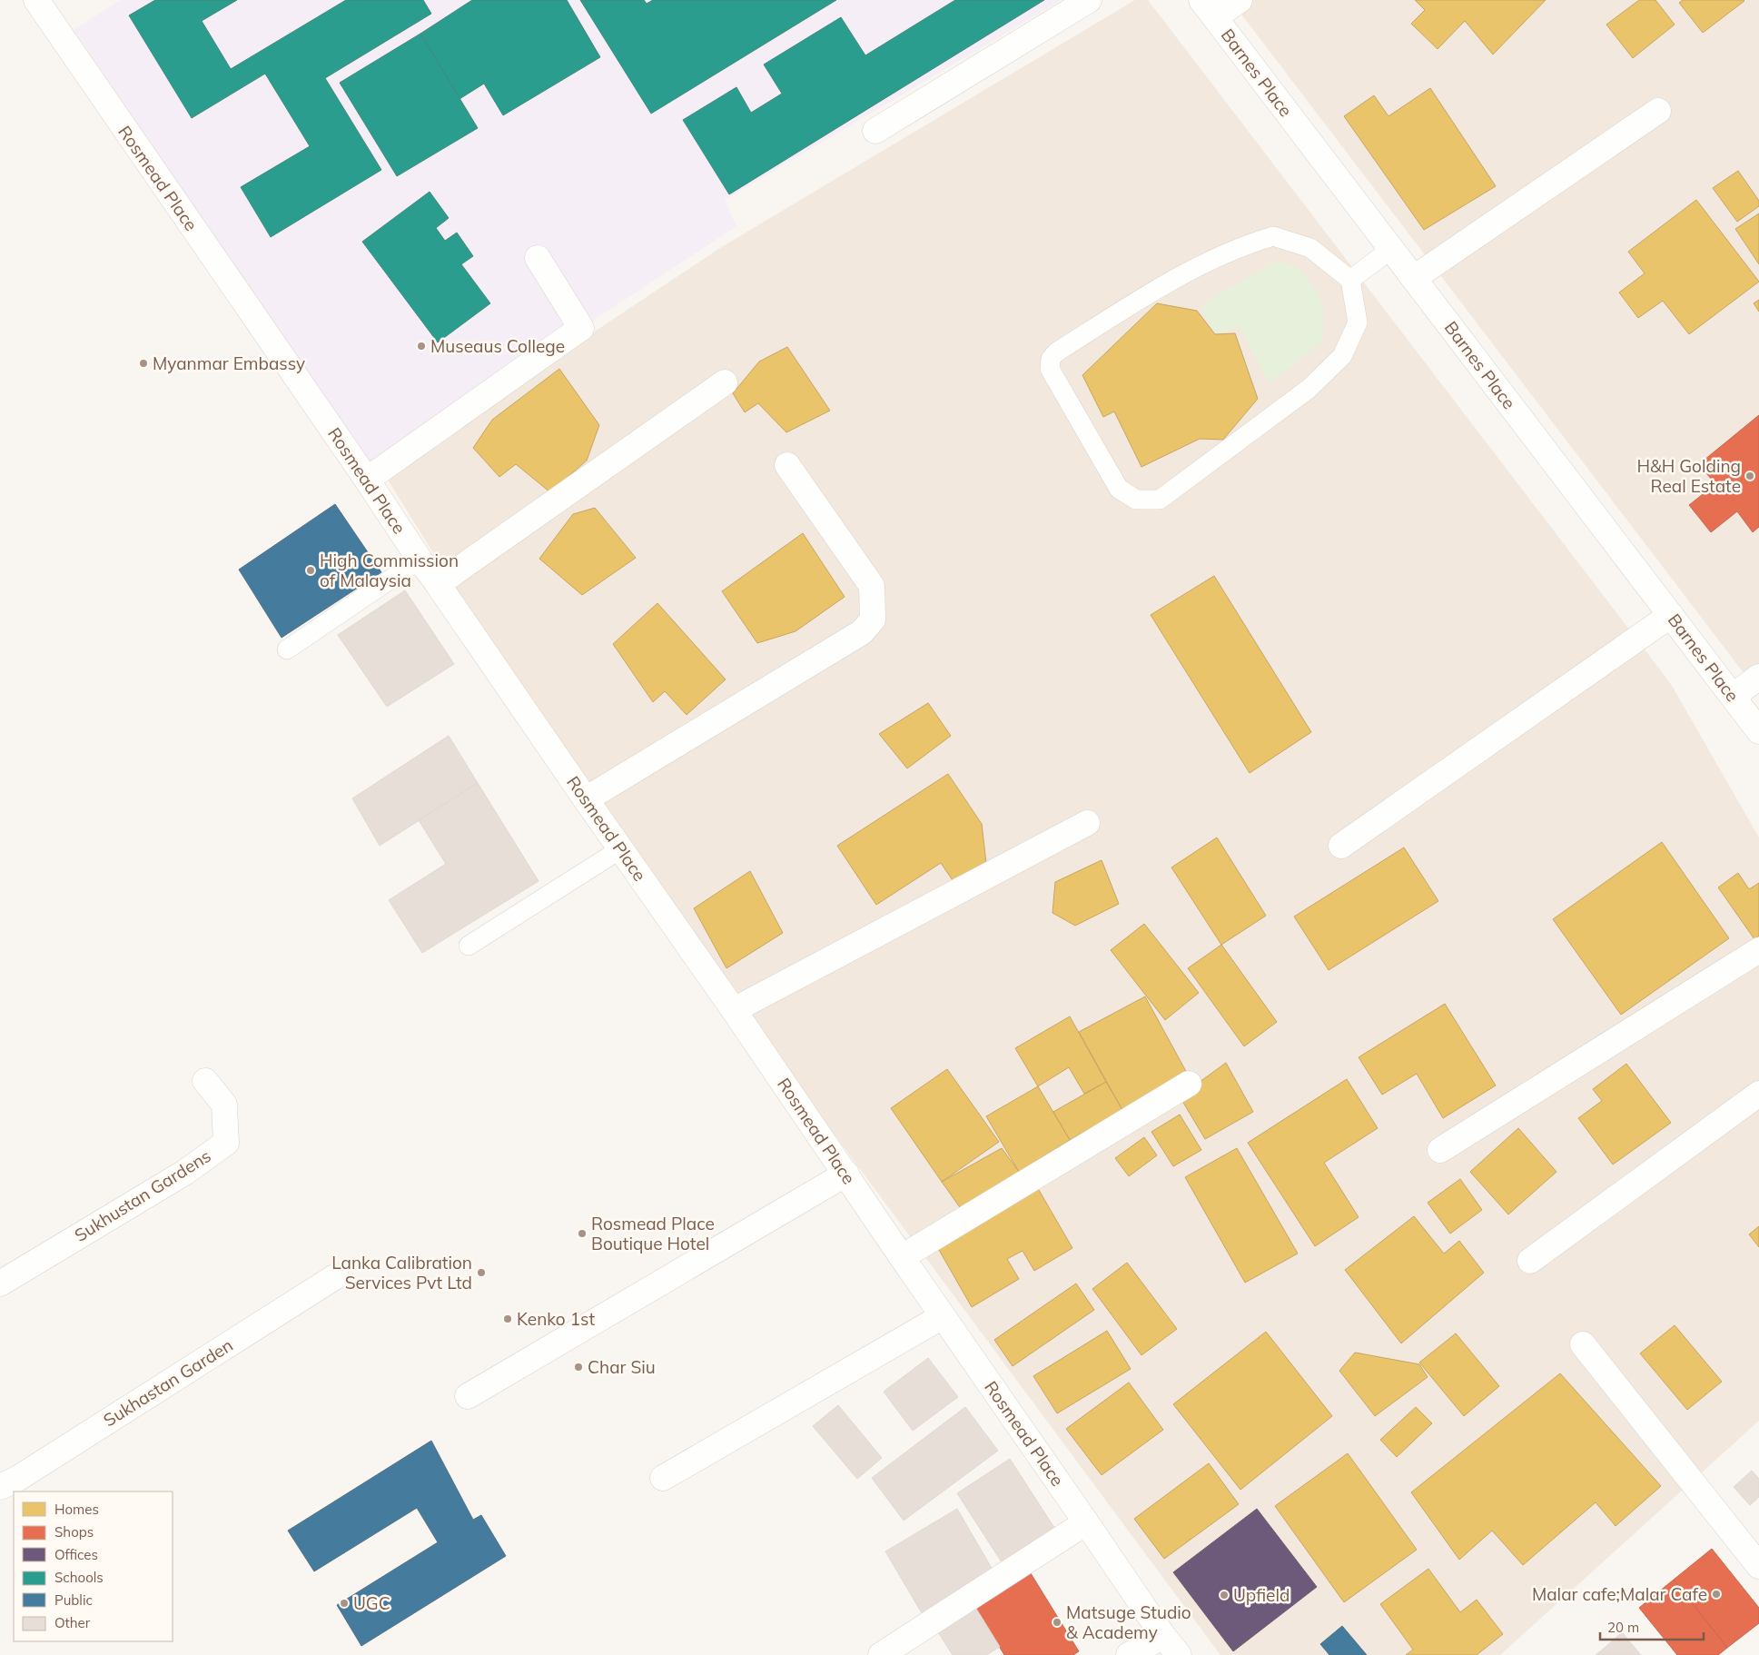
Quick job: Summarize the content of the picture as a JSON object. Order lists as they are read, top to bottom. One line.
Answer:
{"streets":{"street":["Barnes Place","Rosmead Place","Sukhustan Gardens","Sukhastan Garden"]},"places":["Museaus College","Myanmar Embassy","H&H Golding Real Estate","High Commission of Malaysia","Rosmead Place Boutique Hotel","Lanka Calibration Services Pvt Ltd","Kenko 1st","Char Siu","Malar cafe;Malar Cafe","Upfield","UGC","Matsuge Studio & Academy"],"legend":["Homes","Shops","Offices","Schools","Public","Other"],"scale_bar":"20 m"}
